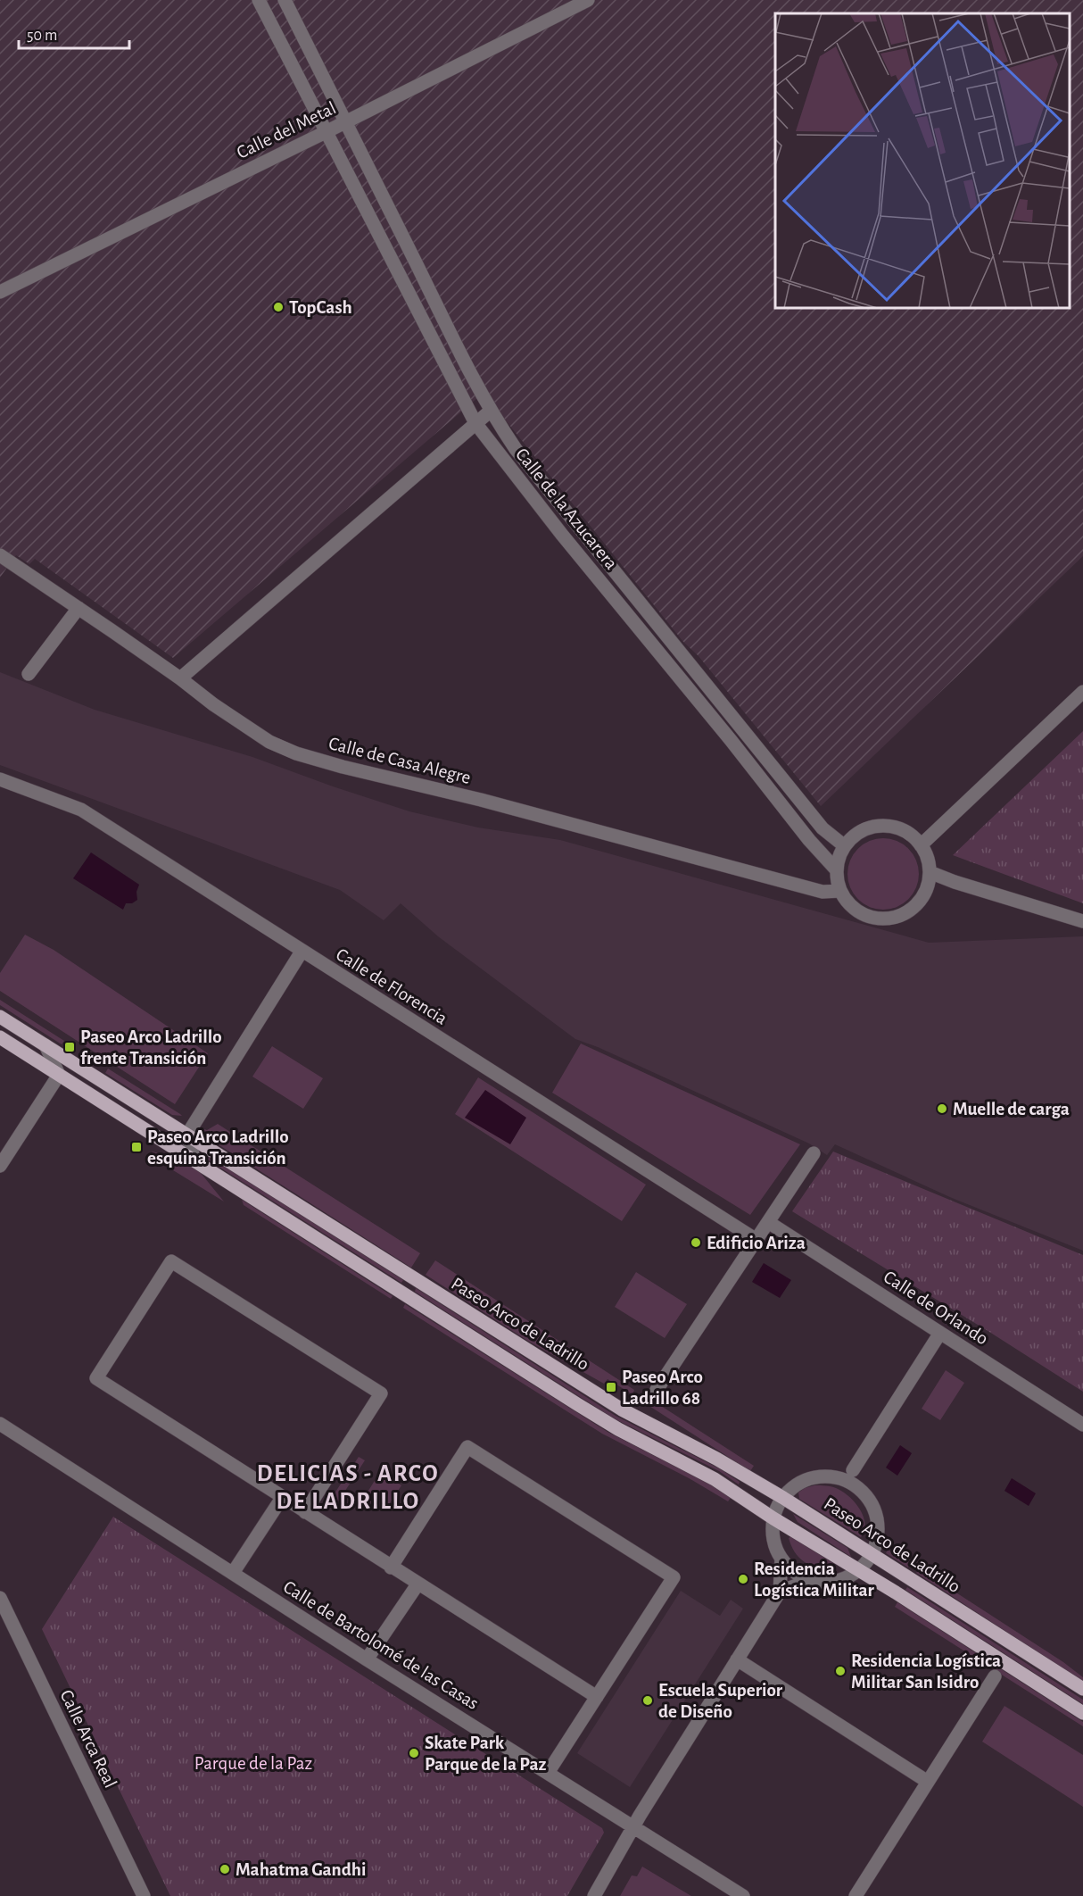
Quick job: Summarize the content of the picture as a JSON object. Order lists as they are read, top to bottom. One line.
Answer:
{"streets":{"main road":["Paseo Arco de Ladrillo"],"street":["Calle del Metal","Calle de la Azucarera","Calle de Casa Alegre","Calle de Florencia","Calle de Orlando","Calle de Bartolomé de las Casas","Calle Arca Real"]},"crossings":[["Calle del Metal","Calle de la Azucarera"],["Calle de la Azucarera","Calle de Casa Alegre"]],"districts":["DELICIAS - ARCO DE LADRILLO"],"parks":["Parque de la Paz"],"places":{"other":["TopCash","Muelle de carga","Edificio Ariza","Residencia Logística Militar","Residencia Logística Militar San Isidro","Escuela Superior de Diseño","Skate Park Parque de la Paz","Mahatma Gandhi"],"transit":["Paseo Arco Ladrillo frente Transición","Paseo Arco Ladrillo esquina Transición","Paseo Arco Ladrillo 68"]},"scale_bar":"50 m"}
